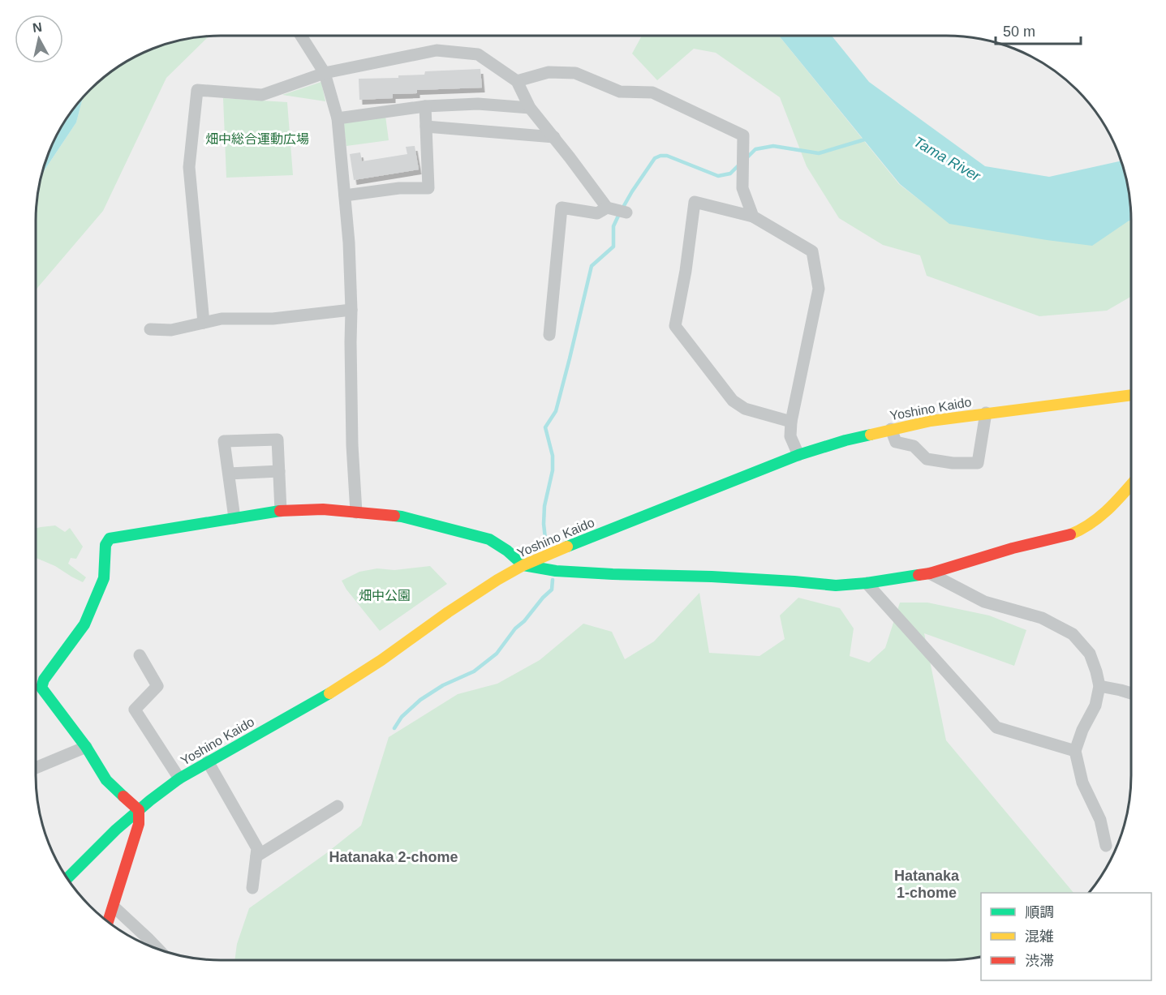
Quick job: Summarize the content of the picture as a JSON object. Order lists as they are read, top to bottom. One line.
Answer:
{"streets":{"street":["Yoshino Kaido"]},"districts":["Hatanaka 2-chome","Hatanaka 1-chome"],"water":["Tama River"],"parks":["畑中総合運動広場","畑中公園"],"legend":["順調","混雑","渋滞"],"scale_bar":"50 m","north":"top"}
